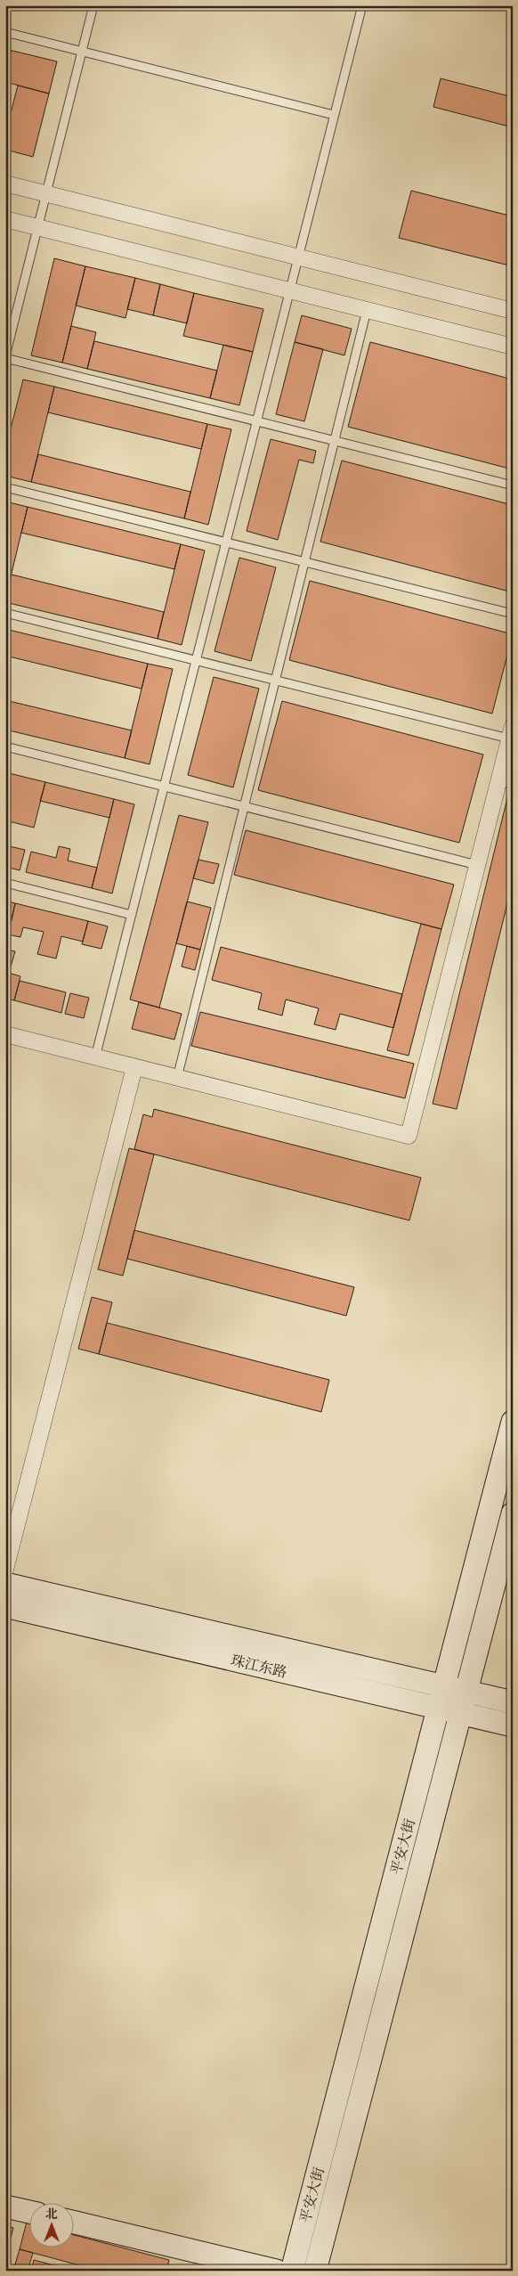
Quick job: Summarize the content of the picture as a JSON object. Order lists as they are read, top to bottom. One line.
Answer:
{"streets":{"main road":["珠江东路","平安大街"]},"crossings":[["珠江东路","平安大街"]],"north":"top"}
